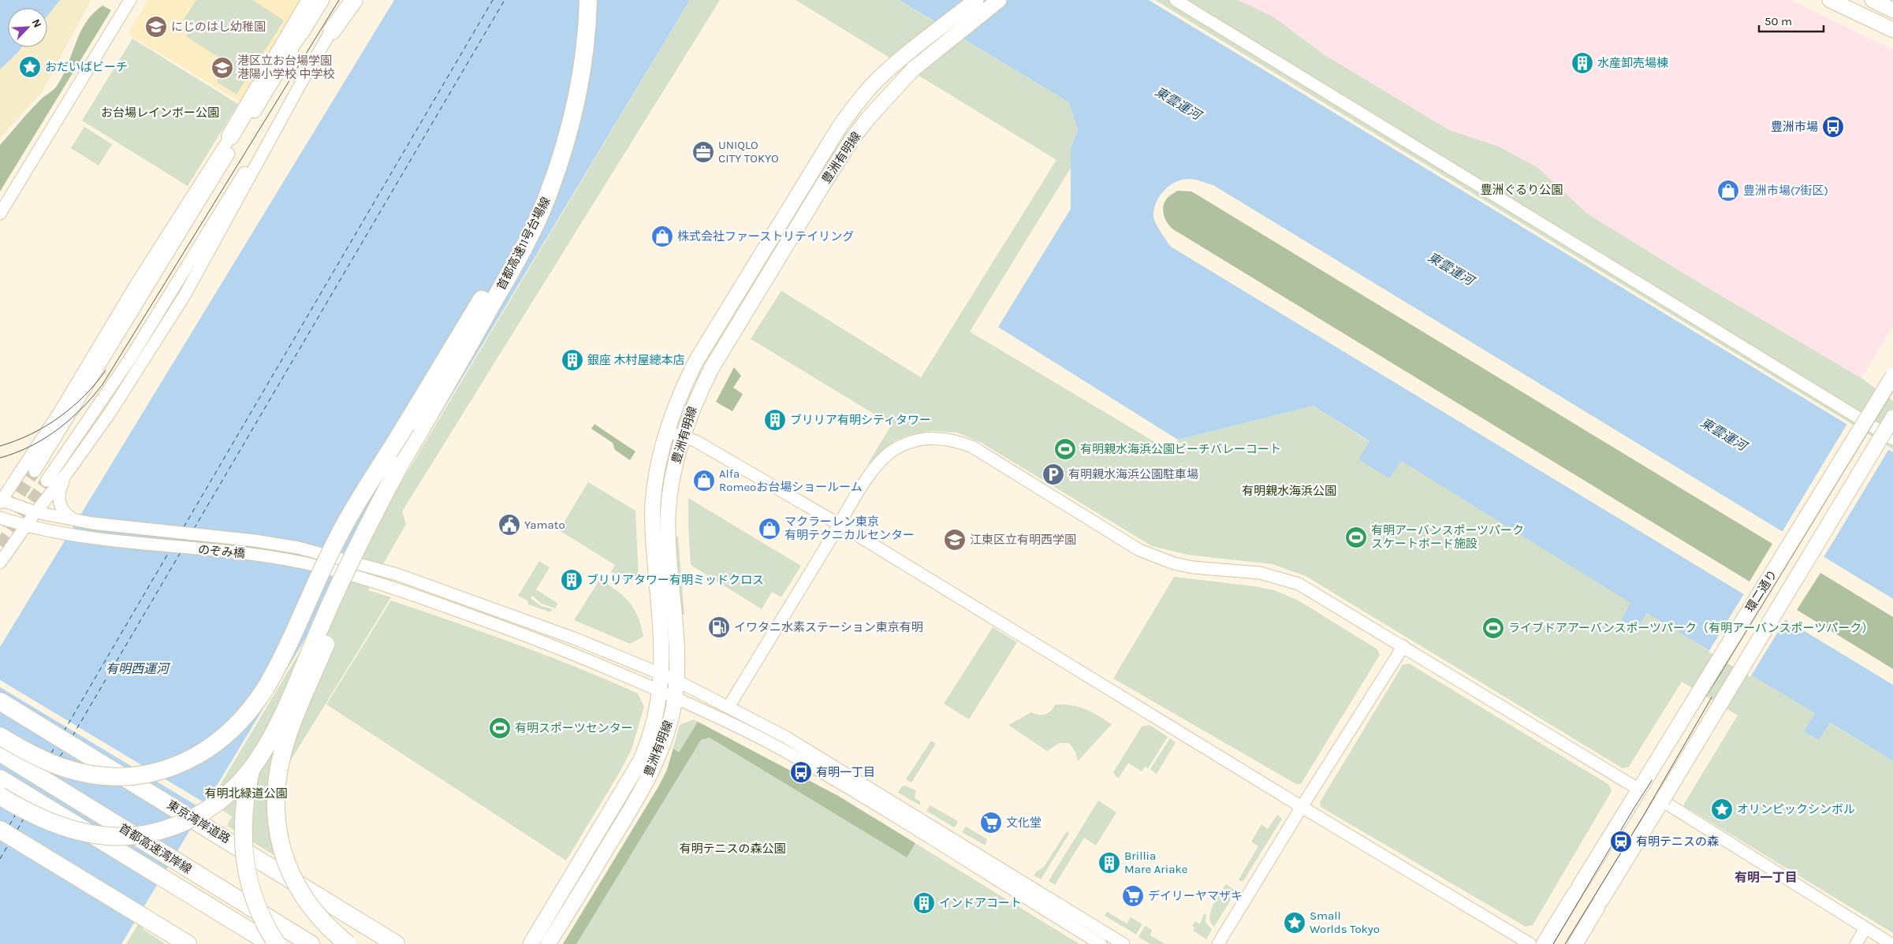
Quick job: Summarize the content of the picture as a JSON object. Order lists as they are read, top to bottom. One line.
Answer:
{"streets":{"highway":["首都高速11号台場線","東京湾岸道路","首都高速湾岸線"],"main road":["豊洲有明線","環二通り"],"street":["のぞみ橋"]},"crossings":[["豊洲有明線","のぞみ橋"]],"districts":["有明一丁目"],"water":["東雲運河","有明西運河"],"parks":["お台場レインボー公園","豊洲ぐるり公園","有明親水海浜公園","有明北緑道公園","有明テニスの森公園"],"places":{"school or university":["にじのはし幼稚園","港区立お台場学園 港陽小学校 中学校","江東区立有明西学園"],"building":["水産卸売場棟","銀座 木村屋總本店","ブリリア有明シティタワー","ブリリアタワー有明ミッドクロス","Brillia Mare Ariake","インドアコート"],"place":["おだいばビーチ","オリンピックシンボル","Small Worlds Tokyo"],"bus stop":["豊洲市場","有明一丁目"],"office":["UNIQLO CITY TOKYO"],"shop":["豊洲市場(7街区)","株式会社ファーストリテイリング","Alfa Romeoお台場ショールーム","マクラーレン東京 有明テクニカルセンター"],"sports":["有明親水海浜公園ビーチバレーコート","有明アーバンスポーツパーク スケートボード施設","ライブドアアーバンスポーツパーク（有明アーバンスポーツパーク）","有明スポーツセンター"],"parking":["有明親水海浜公園駐車場"],"public building":["Yamato"],"fuel station":["イワタニ水素ステーション東京有明"],"supermarket":["文化堂","デイリーヤマザキ"],"station":["有明テニスの森"]},"scale_bar":"50 m","north":"top right"}
